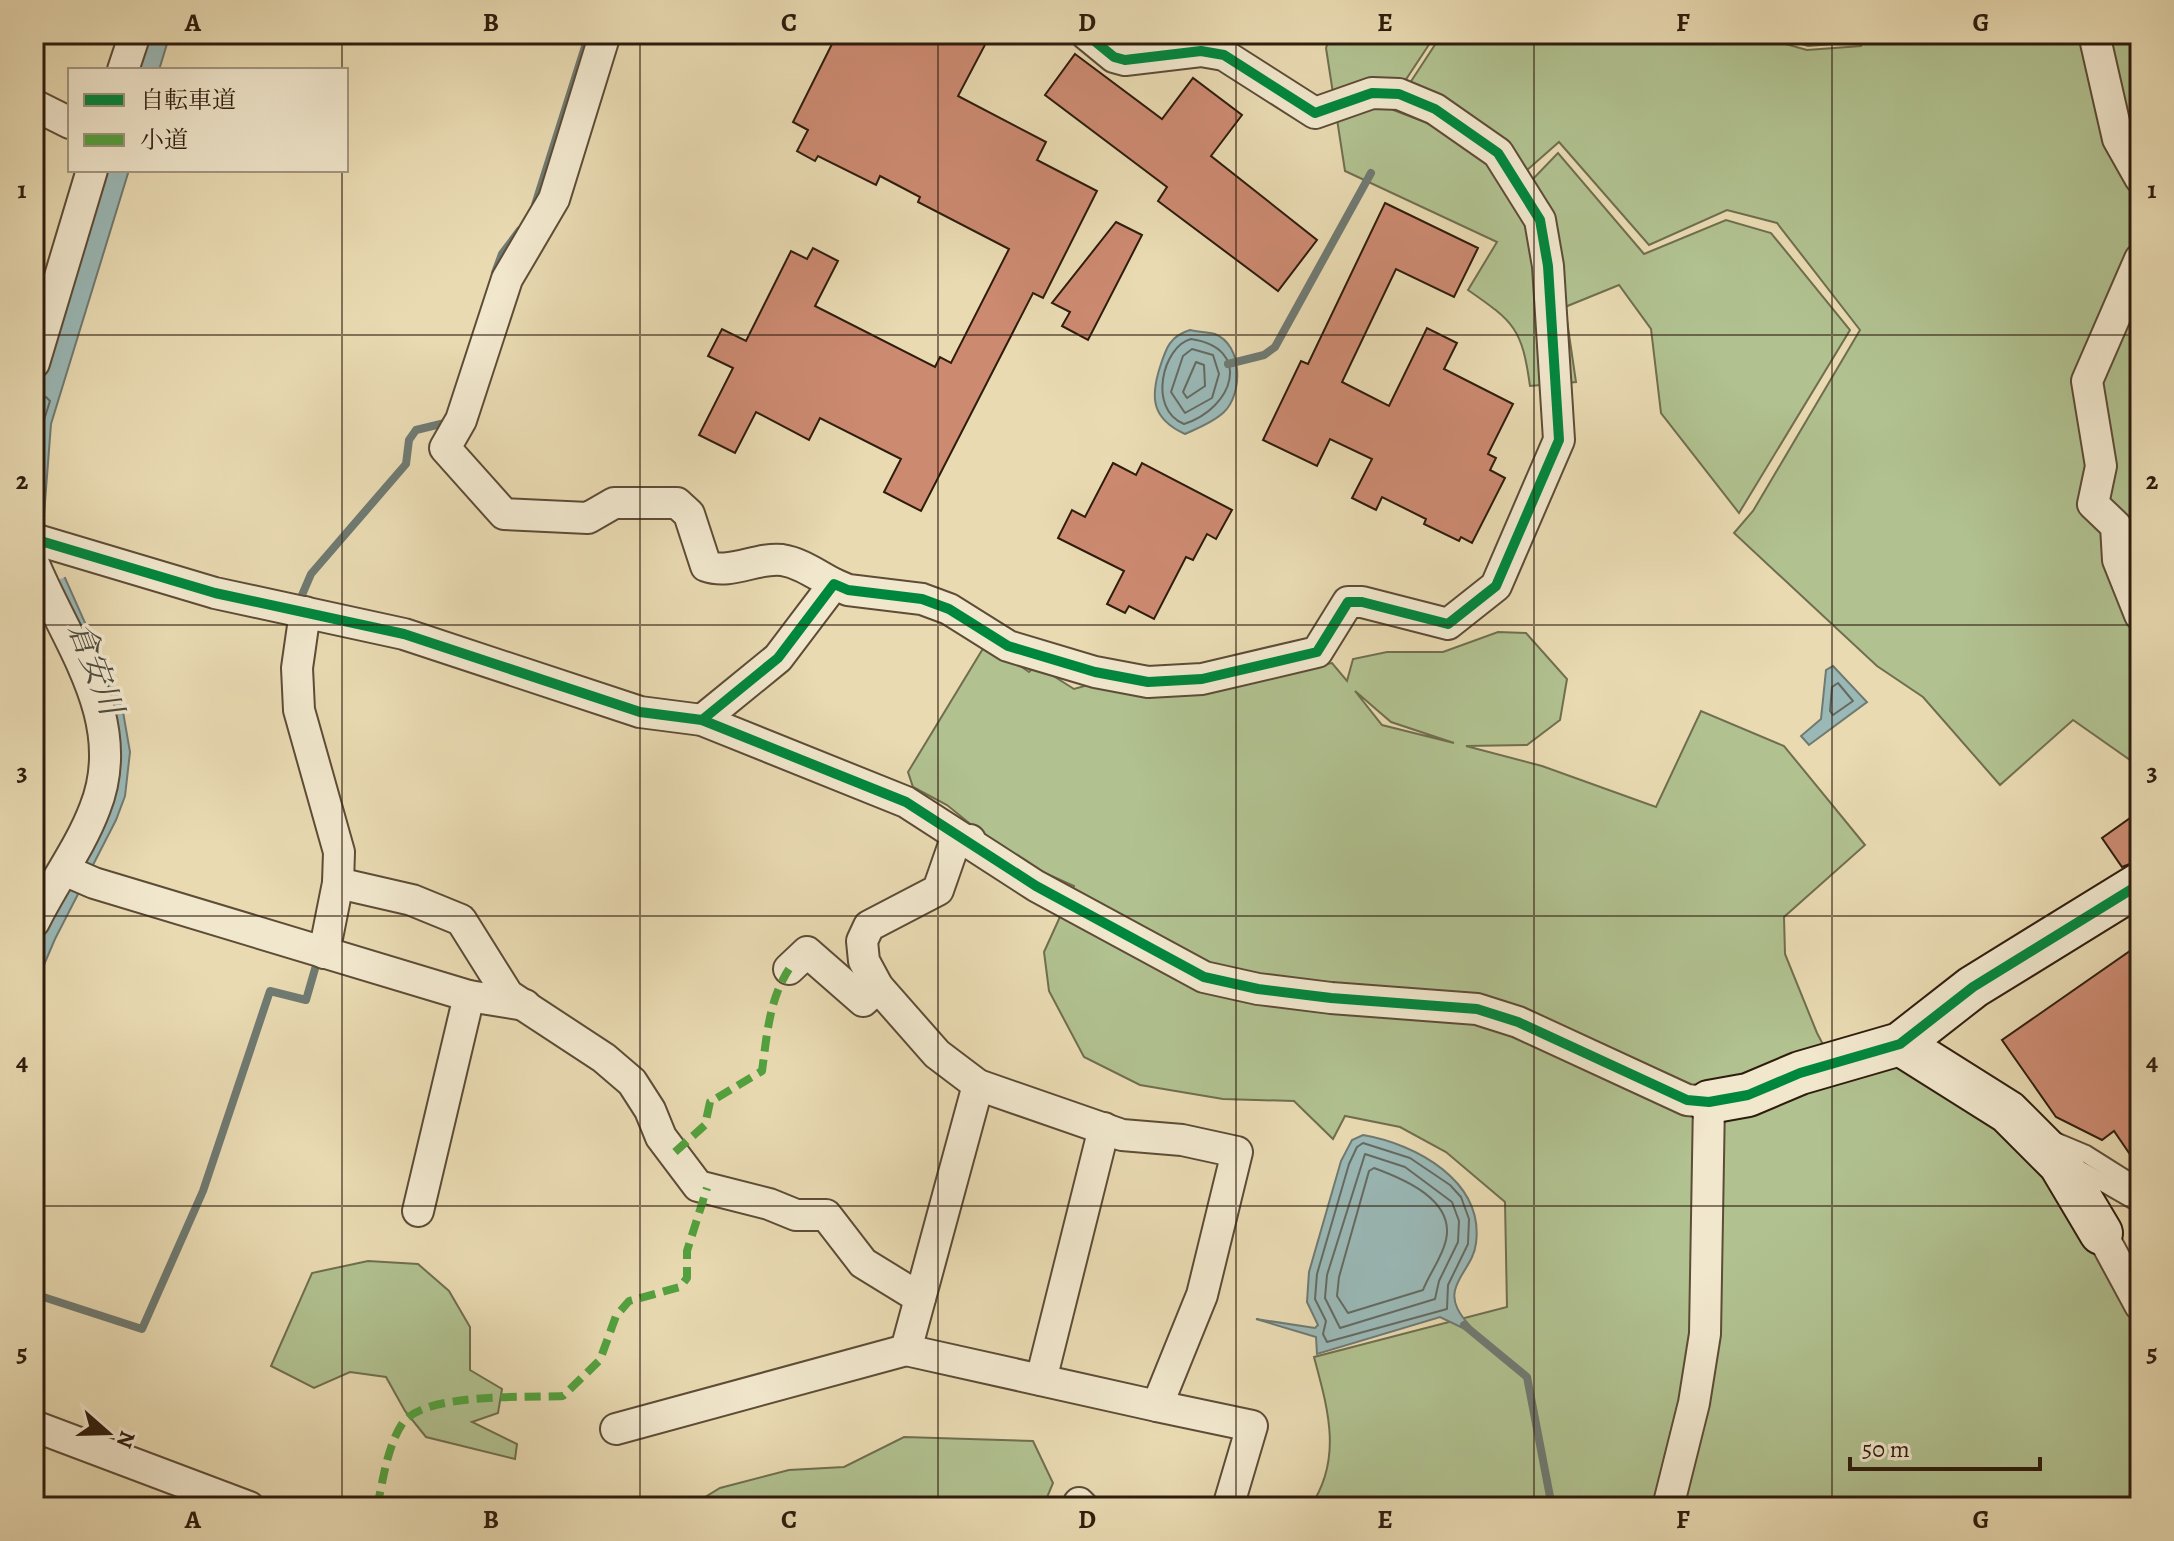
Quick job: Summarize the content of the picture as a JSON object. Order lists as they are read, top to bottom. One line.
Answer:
{"water":["倉安川"],"legend":["自転車道","小道"],"scale_bar":"50 m","north":"right","grid":{"columns":["A","B","C","D","E","F","G"],"rows":["1","2","3","4","5"]}}
